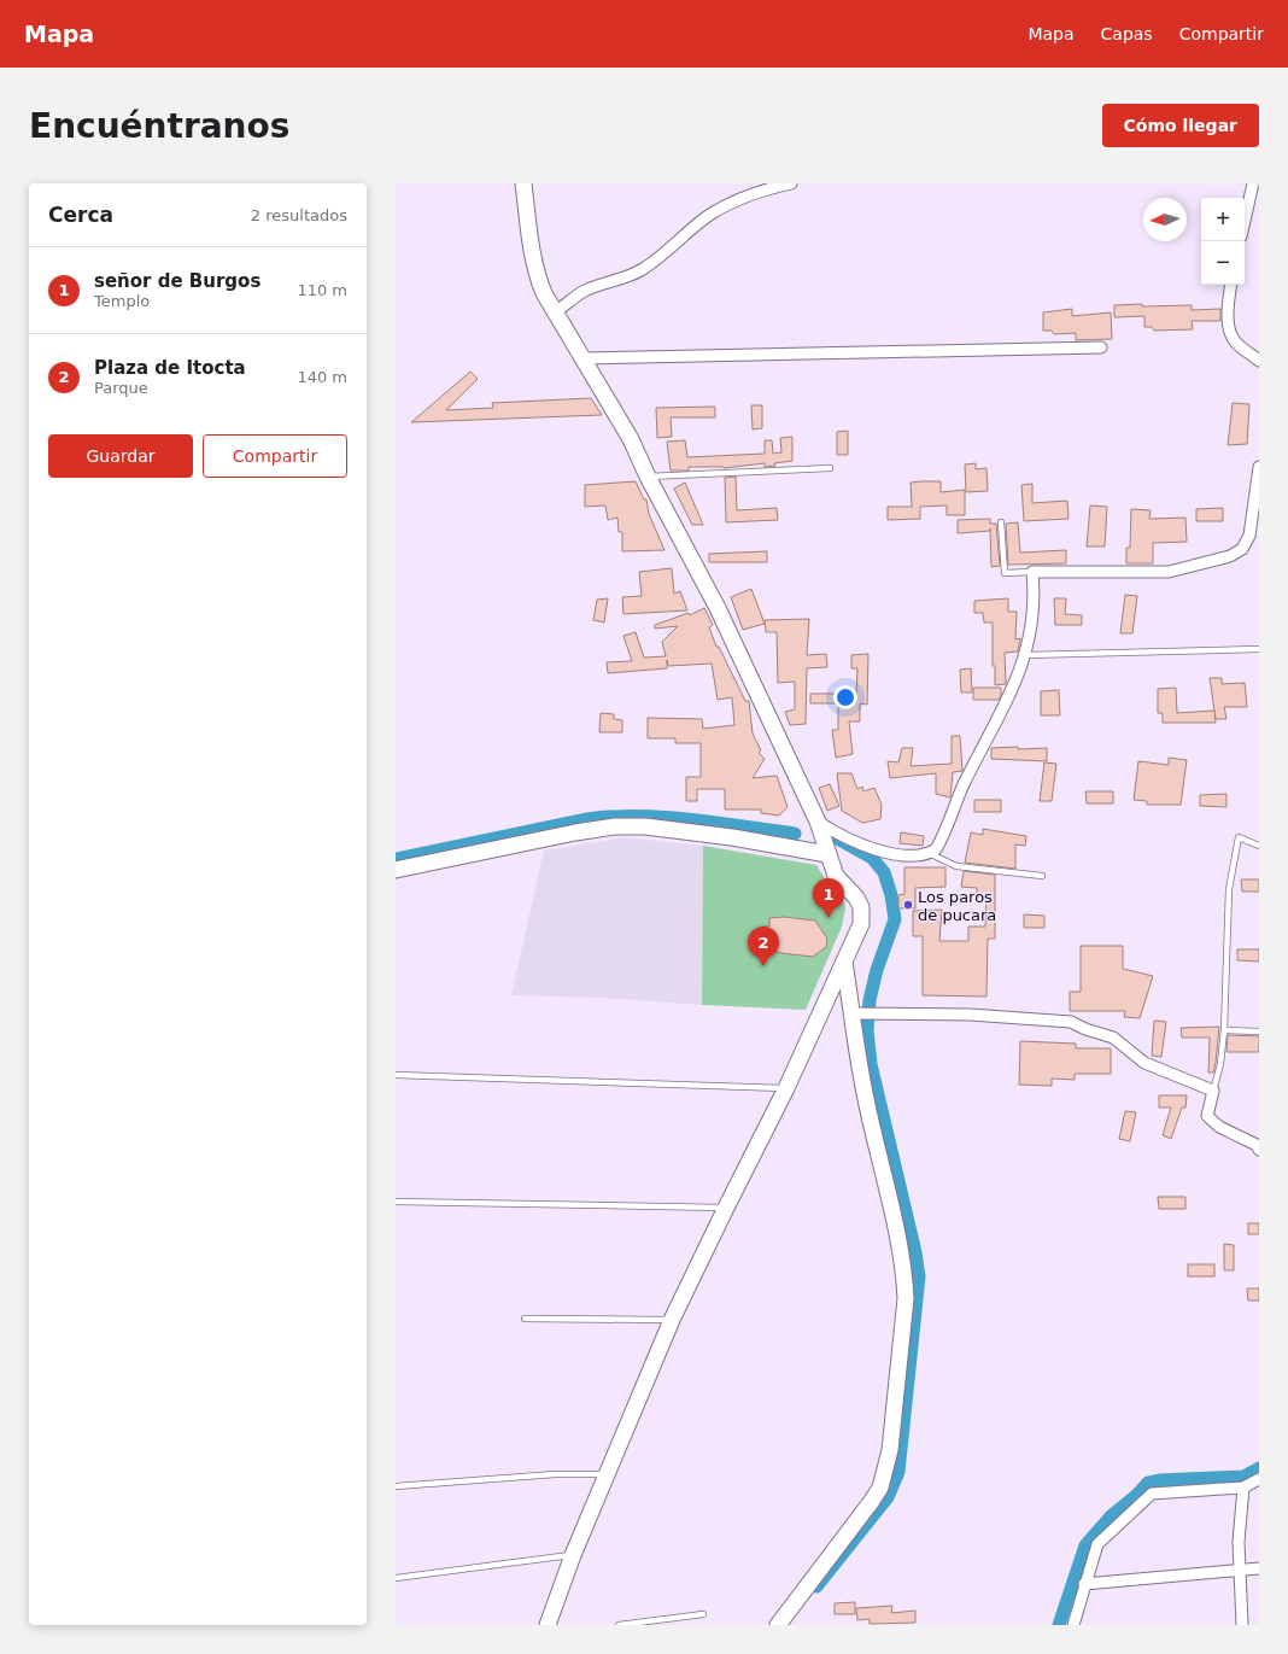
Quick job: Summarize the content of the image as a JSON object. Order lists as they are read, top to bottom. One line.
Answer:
{"places":["Los paros de pucara"],"north":"left","page":{"header":"Mapa","nav":["Mapa","Capas","Compartir"],"buttons":["Cómo llegar",["Guardar","Compartir"]],"title":"Encuéntranos","heading":["Cerca","2 resultados"],"map_buttons":["+","−"],"list":[{"mark":"1","name":"señor de Burgos","note":"Templo","value":"110 m"},{"mark":"2","name":"Plaza de Itocta","note":"Parque","value":"140 m"}],"pins":["1","2"]}}
